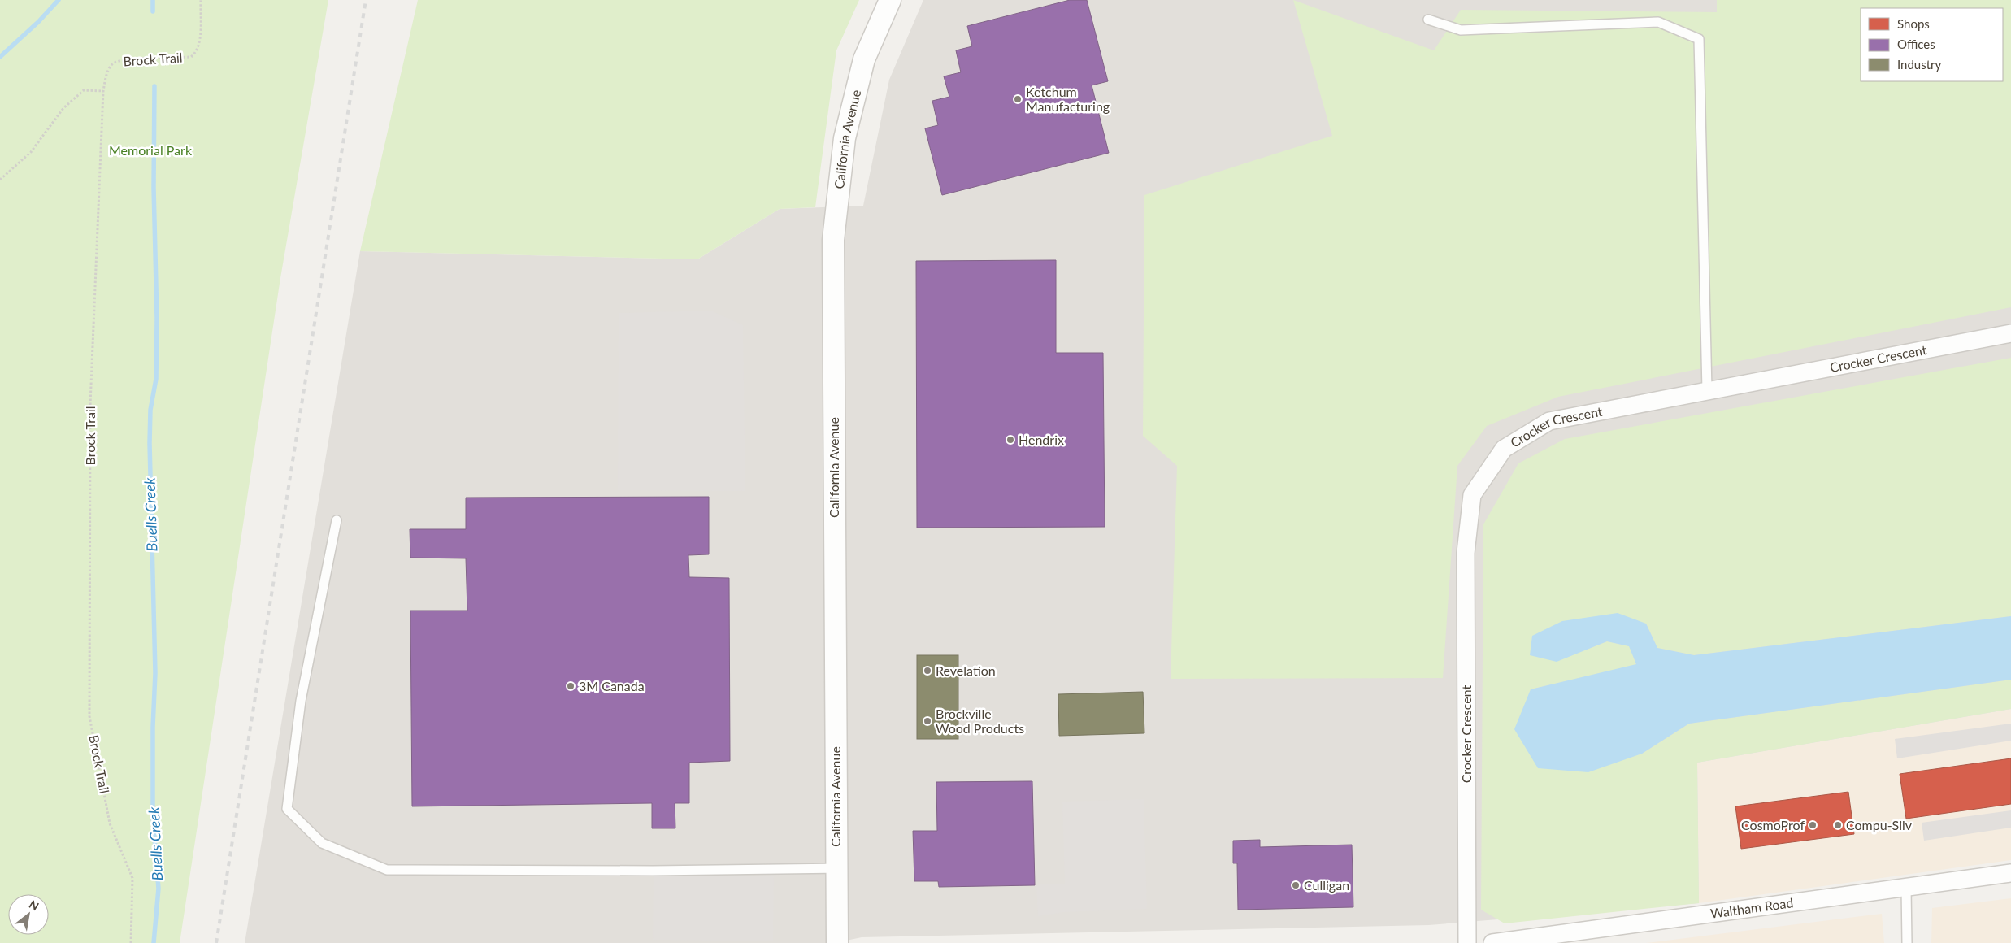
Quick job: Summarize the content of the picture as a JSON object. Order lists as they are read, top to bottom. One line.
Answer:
{"streets":{"street":["California Avenue","Crocker Crescent","Waltham Road"],"path":["Brock Trail"]},"water":["Buells Creek"],"parks":["Memorial Park"],"places":["Ketchum Manufacturing","Hendrix","Revelation","3M Canada","Brockville Wood Products","CosmoProf","Compu-Silv","Culligan"],"legend":["Shops","Offices","Industry"],"north":"top right"}
